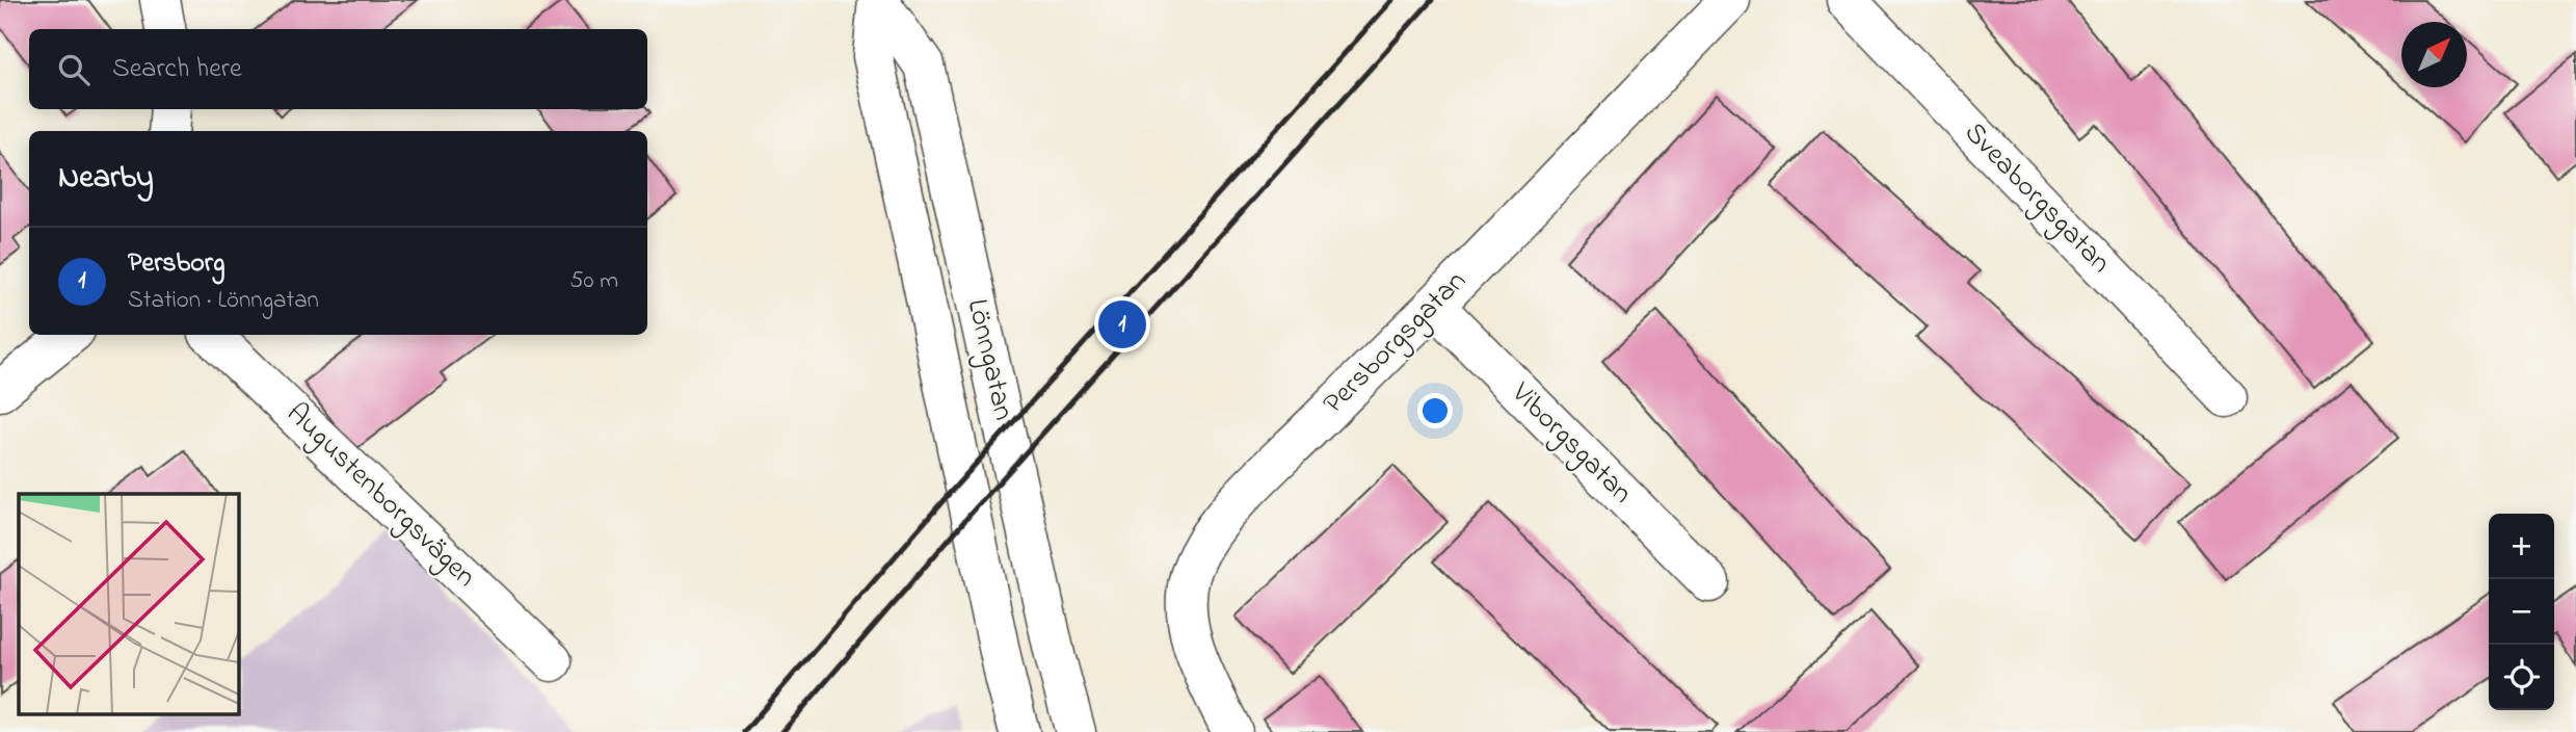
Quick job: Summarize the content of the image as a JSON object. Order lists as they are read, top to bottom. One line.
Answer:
{"streets":{"street":["Sveaborgsgatan","Persborgsgatan","Lönngatan","Viborgsgatan","Augustenborgsvägen"]},"crossings":[["Persborgsgatan","Viborgsgatan"]],"north":"top right","page":{"search":"Search here","heading":"Nearby","list":[{"mark":"1","name":"Persborg","note":"Station · Lönngatan","value":"50 m"}],"pins":"1","map_buttons":["+","−"]}}
